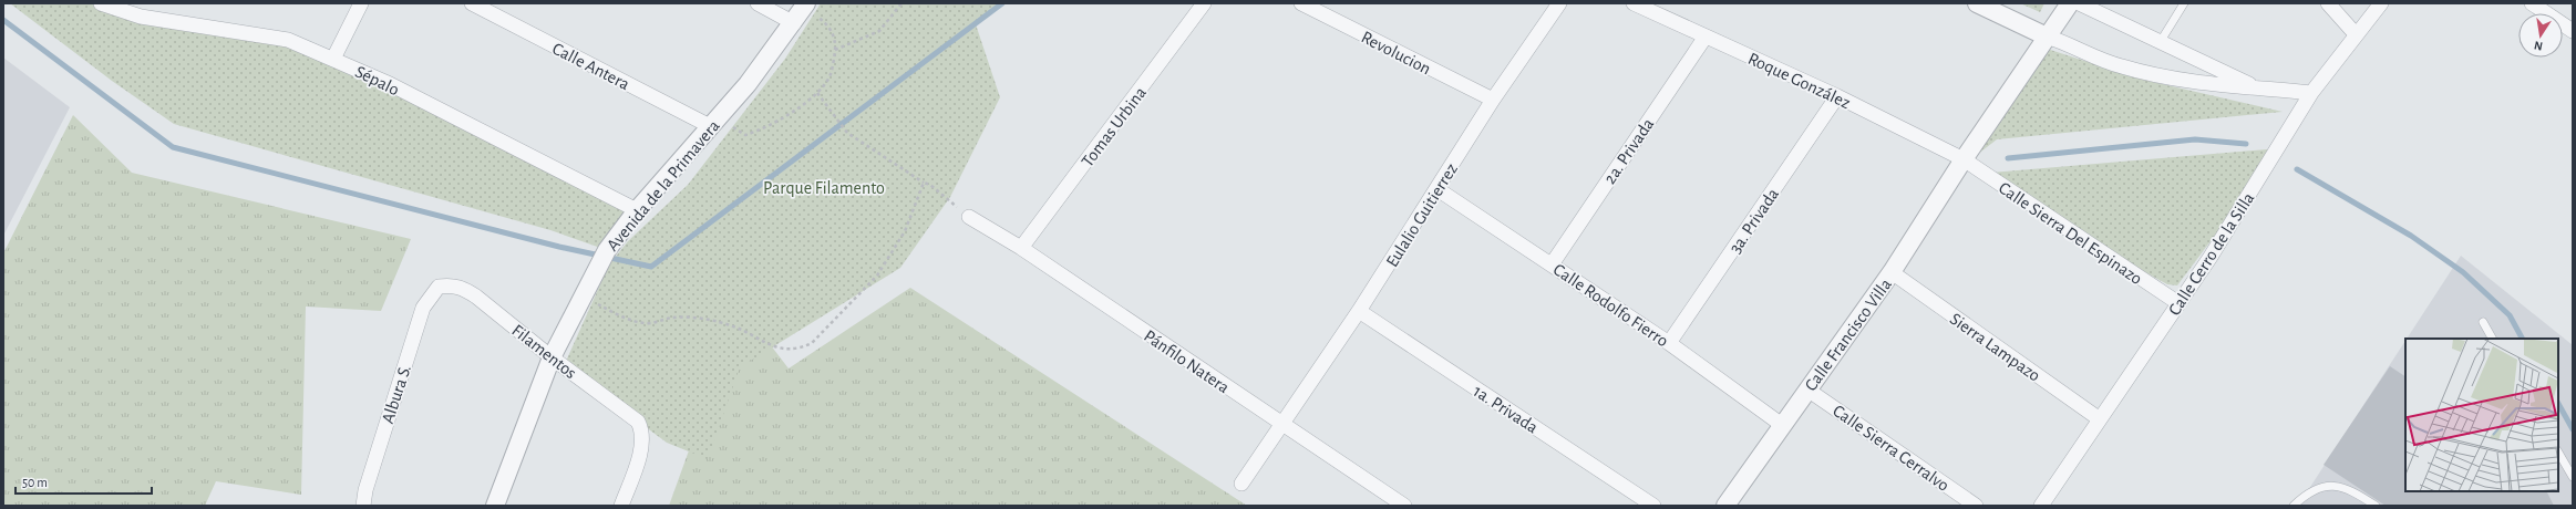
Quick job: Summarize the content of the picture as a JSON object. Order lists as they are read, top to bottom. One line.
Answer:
{"streets":{"street":["Revolucion","Calle Antera","Sépalo","Roque González","Tomas Urbina","2a. Privada","Avenida de la Primavera","Eulalio Guitierrez","3a. Privada","Calle Sierra Del Espinazo","Calle Cerro de la Silla","Calle Rodolfo Fierro","Calle Francisco Villa","Sierra Lampazo","Filamentos","Pánfilo Natera","Albura S.","1a. Privada","Calle Sierra Cerralvo"]},"crossings":[["Revolucion","Eulalio Guitierrez"],["Calle Antera","Avenida de la Primavera"],["Sépalo","Avenida de la Primavera"],["Roque González","2a. Privada"],["Roque González","3a. Privada"],["Roque González","Calle Sierra Del Espinazo"],["Roque González","Calle Francisco Villa"],["Tomas Urbina","Pánfilo Natera"],["2a. Privada","Calle Rodolfo Fierro"],["Avenida de la Primavera","Filamentos"],["Eulalio Guitierrez","Calle Rodolfo Fierro"],["Eulalio Guitierrez","Pánfilo Natera"],["Eulalio Guitierrez","1a. Privada"],["3a. Privada","Calle Rodolfo Fierro"],["Calle Sierra Del Espinazo","Calle Cerro de la Silla"],["Calle Sierra Del Espinazo","Calle Francisco Villa"],["Calle Cerro de la Silla","Sierra Lampazo"],["Calle Rodolfo Fierro","Calle Francisco Villa"],["Calle Francisco Villa","Sierra Lampazo"],["Calle Francisco Villa","Calle Sierra Cerralvo"],["Filamentos","Albura S."]],"parks":["Parque Filamento"],"scale_bar":"50 m","north":"bottom"}
